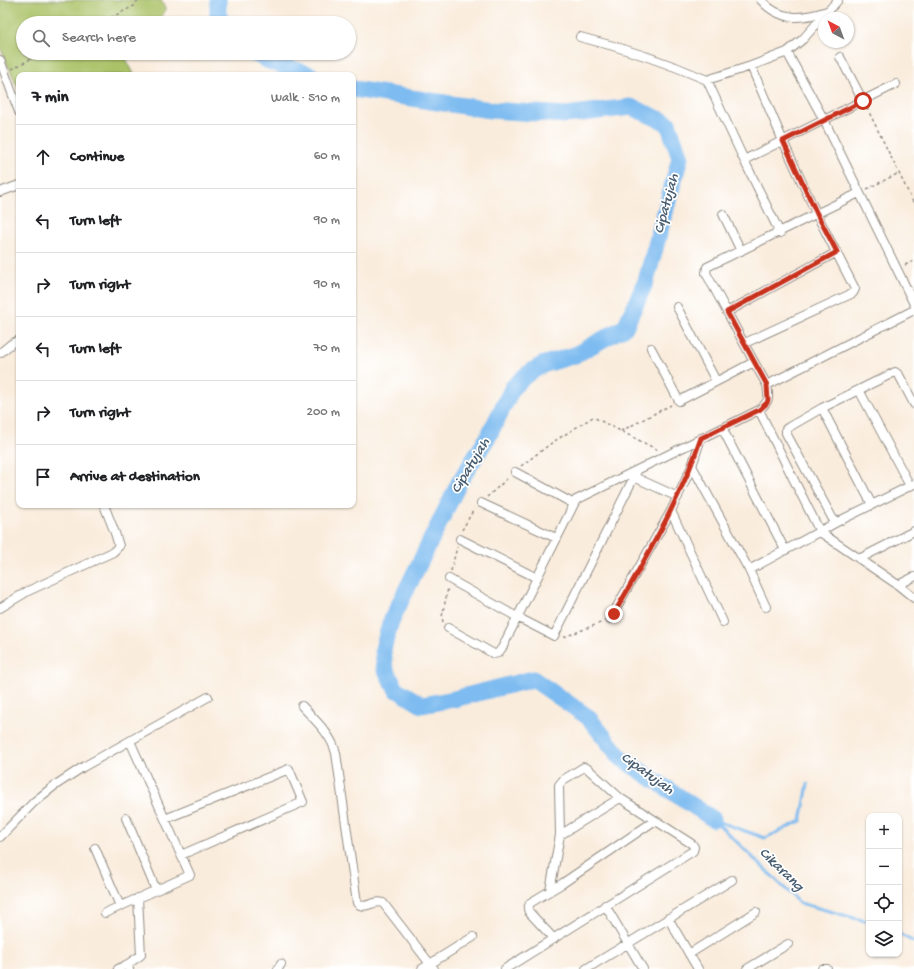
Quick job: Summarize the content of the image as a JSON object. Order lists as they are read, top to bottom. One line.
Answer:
{"water":["Cipatujah","Cikarang"],"north":"top left","page":{"search":"Search here","heading":["7 min","Walk · 510 m"],"list":[["Continue","60 m"],["Turn left","90 m"],["Turn right","90 m"],["Turn left","70 m"],["Turn right","200 m"],"Arrive at destination"],"map_buttons":["+","−"]}}
